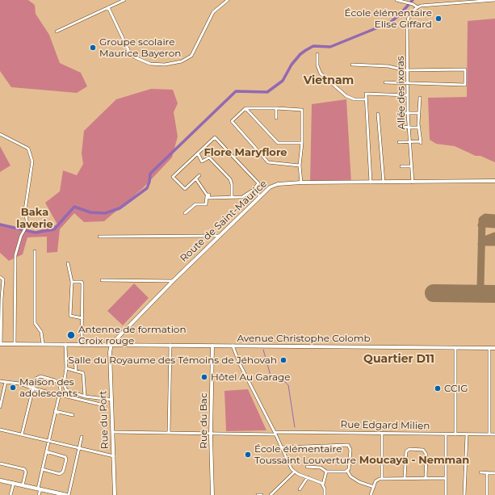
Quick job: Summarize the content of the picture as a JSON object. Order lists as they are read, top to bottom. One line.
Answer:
{"streets":{"street":["Allée des ixoras","Route de Saint-Maurice","Avenue Christophe Colomb","Rue du Port","Rue du Bac","Rue Edgard Milien"]},"crossings":[["Allée des ixoras","Route de Saint-Maurice"],["Route de Saint-Maurice","Avenue Christophe Colomb"],["Route de Saint-Maurice","Rue du Port"],["Avenue Christophe Colomb","Rue du Port"],["Avenue Christophe Colomb","Rue du Bac"],["Rue du Port","Rue Edgard Milien"],["Rue du Bac","Rue Edgard Milien"]],"districts":["Vietnam","Flore Maryflore","Baka laverie","Quartier D11","Moucaya - Nemman"],"places":["École élémentaire Elise Giffard","Groupe scolaire Maurice Bayeron","Antenne de formation Croix rouge","Salle du Royaume des Témoins de Jéhovah","Hôtel Au Garage","Maison des adolescents","CCIG","École élémentaire Toussaint Louverture"]}
